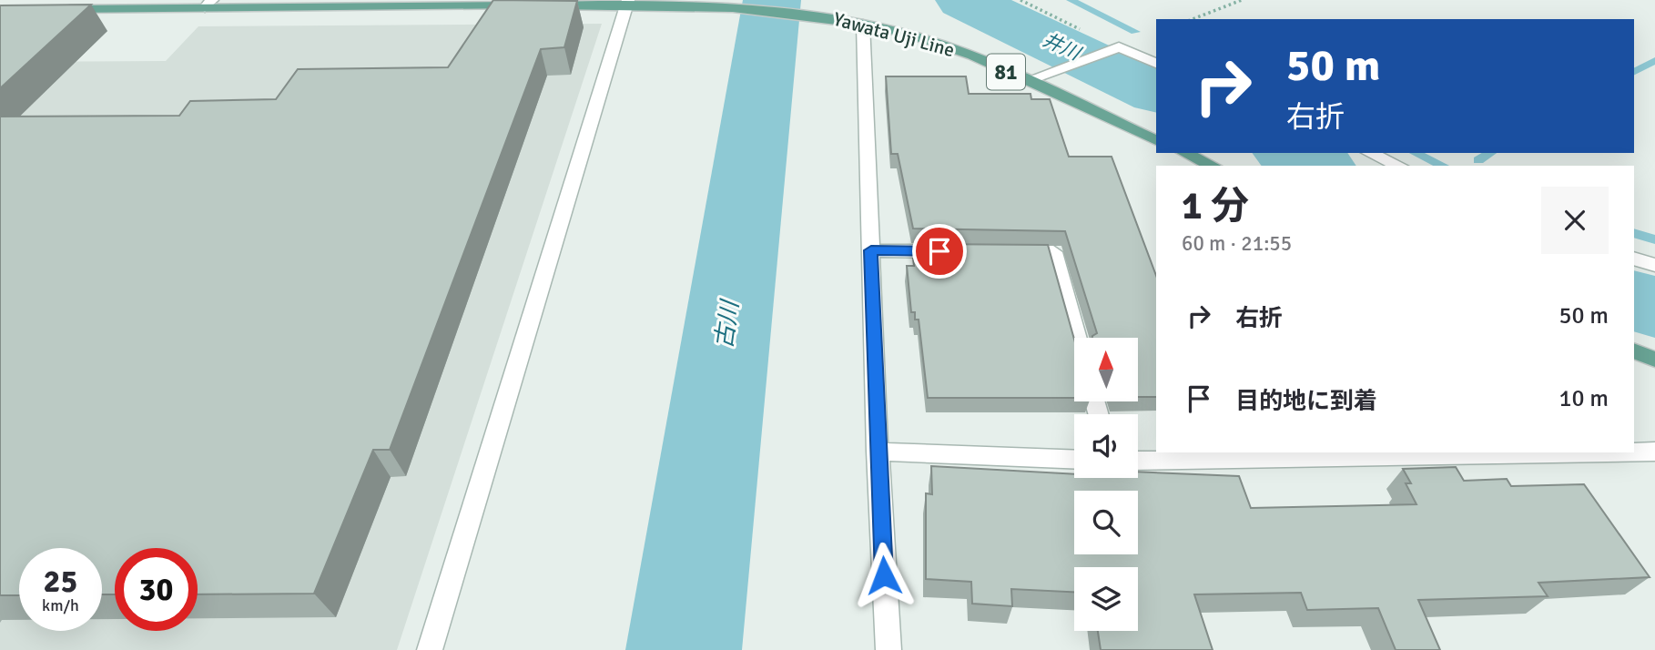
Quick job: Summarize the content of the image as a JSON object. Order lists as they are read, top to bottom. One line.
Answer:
{"streets":{"main road":["Yawata Uji Line","81"]},"water":["井川","古川"],"north":"top","page":{"turn":["50 m","右折"],"heading":["1 分","60 m · 21:55"],"list":[{"name":"右折","value":"50 m"},{"name":"目的地に到着","value":"10 m"}],"speed":"25 km/h","limit":"30"}}
